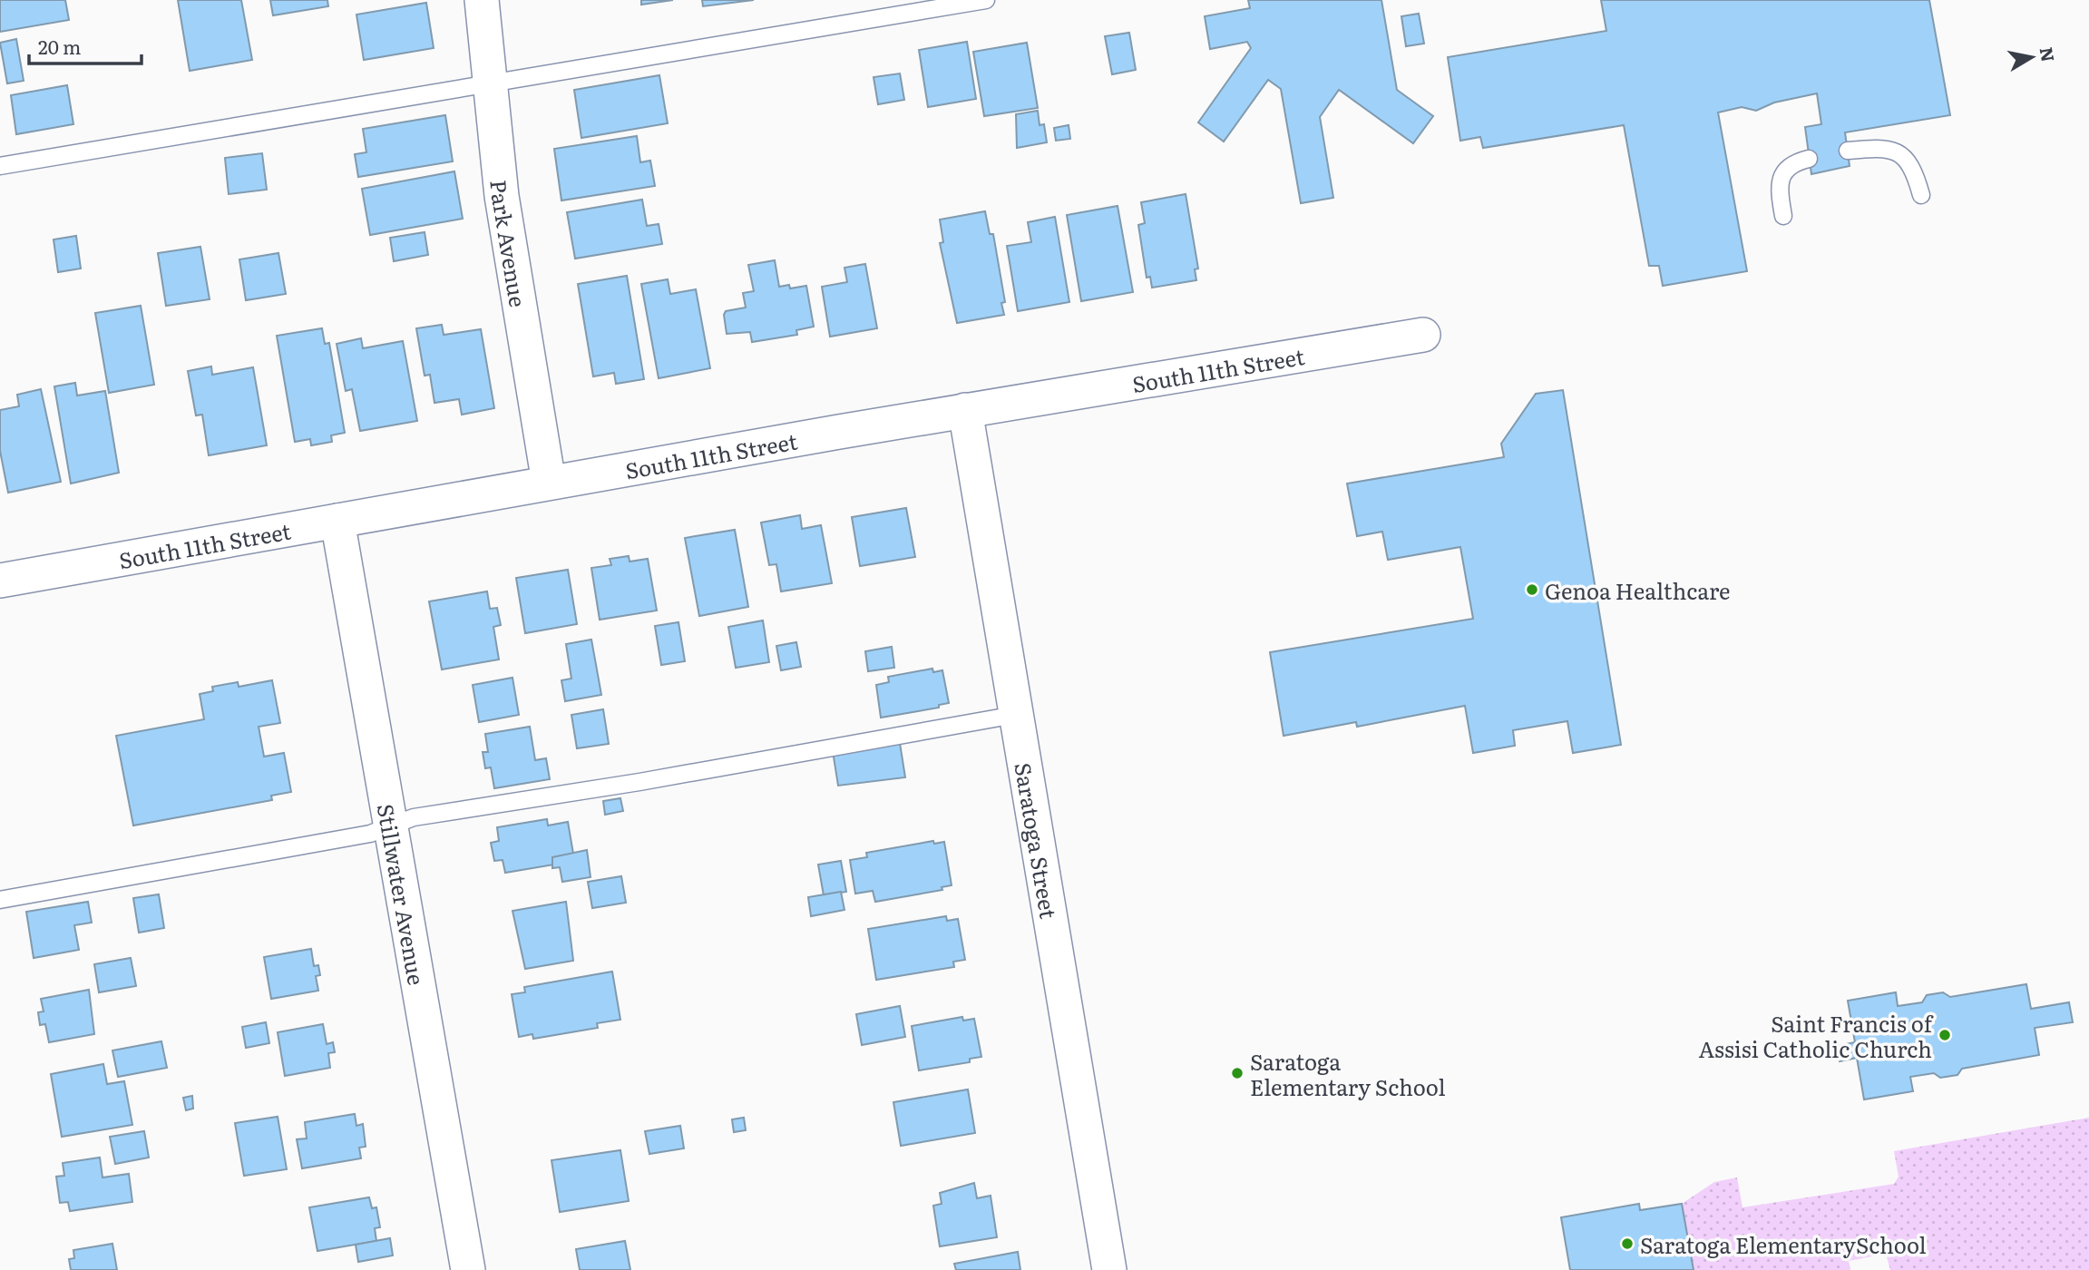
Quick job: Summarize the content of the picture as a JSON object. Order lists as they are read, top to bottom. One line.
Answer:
{"streets":{"street":["Park Avenue","South 11th Street","Saratoga Street","Stillwater Avenue"]},"crossings":[["Park Avenue","South 11th Street"],["South 11th Street","Saratoga Street"],["South 11th Street","Stillwater Avenue"]],"places":["Genoa Healthcare","Saint Francis of Assisi Catholic Church","Saratoga Elementary School","Saratoga ElementarySchool"],"scale_bar":"20 m","north":"right"}
